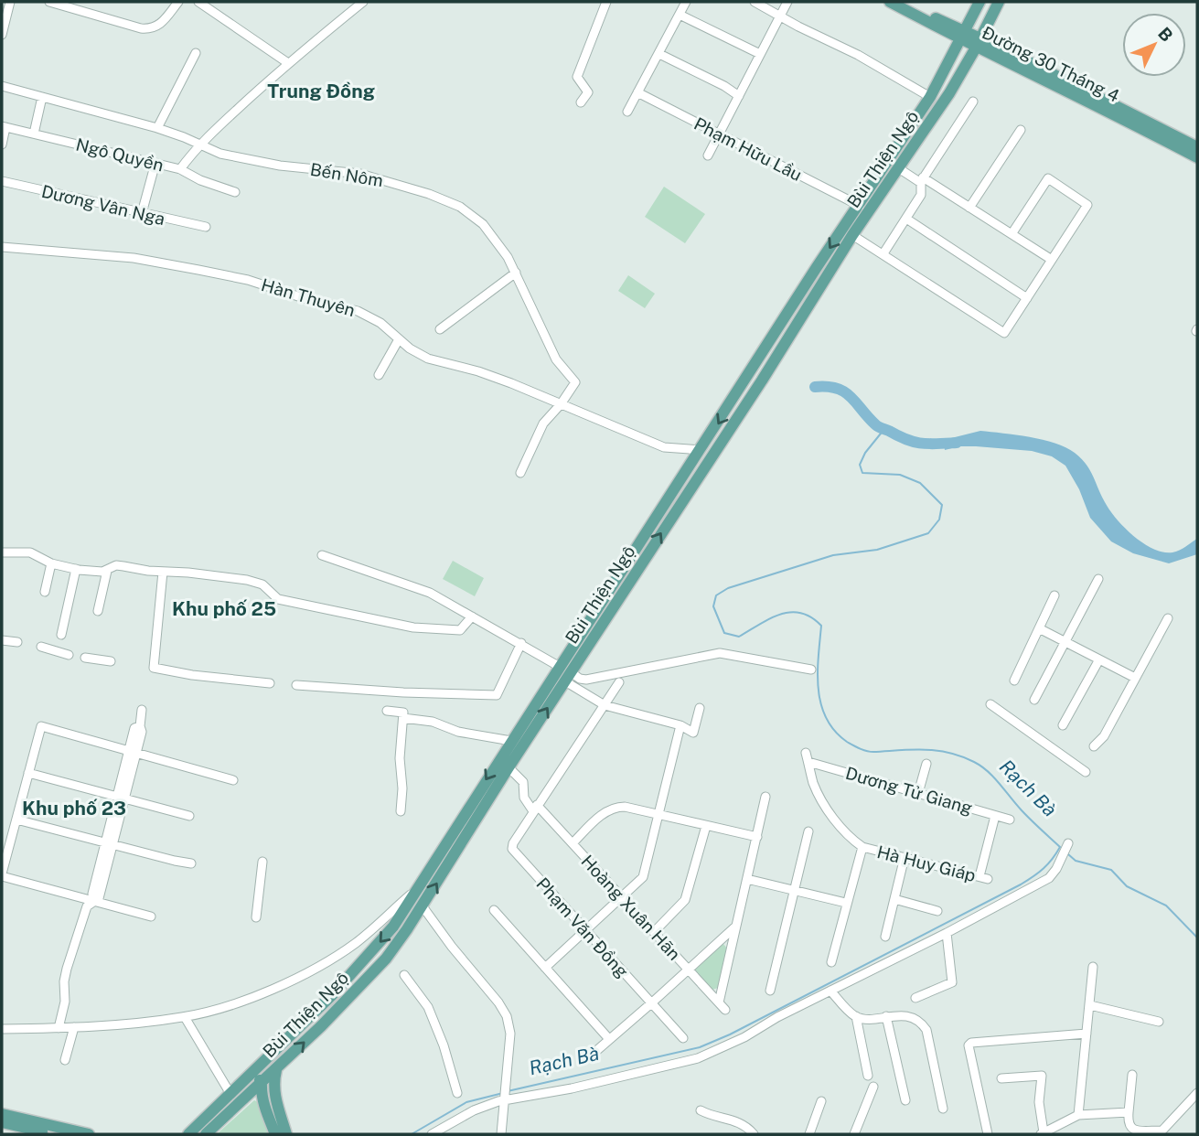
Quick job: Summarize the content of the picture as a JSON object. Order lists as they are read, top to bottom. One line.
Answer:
{"streets":{"main road":["Đường 30 Tháng 4","Bùi Thiện Ngộ"],"street":["Phạm Hữu Lầu","Ngô Quyền","Bến Nôm","Dương Vân Nga","Hàn Thuyên","Dương Tử Giang","Hà Huy Giáp","Hoàng Xuân Hãn","Phạm Văn Đồng"]},"crossings":[["Đường 30 Tháng 4","Bùi Thiện Ngộ"],["Phạm Hữu Lầu","Bùi Thiện Ngộ"],["Bùi Thiện Ngộ","Hàn Thuyên"],["Bến Nôm","Hàn Thuyên"],["Dương Tử Giang","Hà Huy Giáp"],["Hoàng Xuân Hãn","Phạm Văn Đồng"]],"districts":["Trung Đồng","Khu phố 25","Khu phố 23"],"water":["Rạch Bà"],"north":"top right"}
